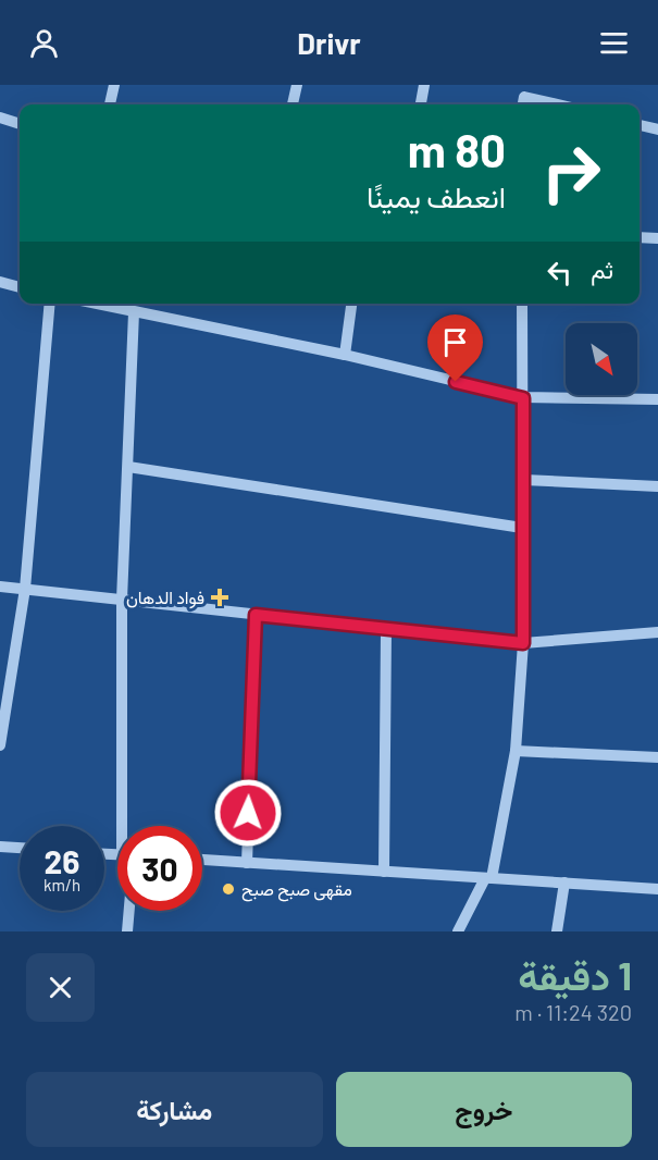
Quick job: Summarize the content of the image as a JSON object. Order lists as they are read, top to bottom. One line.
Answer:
{"places":{"health":["فواد الدهان"],"other":["مقهى صبح صبح"]},"north":"bottom right","page":{"header":"Drivr","turn":["80 m","انعطف يمينًا"],"then":"ثم","speed":"26 km/h","limit":"30","heading":["1 دقيقة","320 m · 11:24"],"buttons":["خروج","مشاركة"]}}
